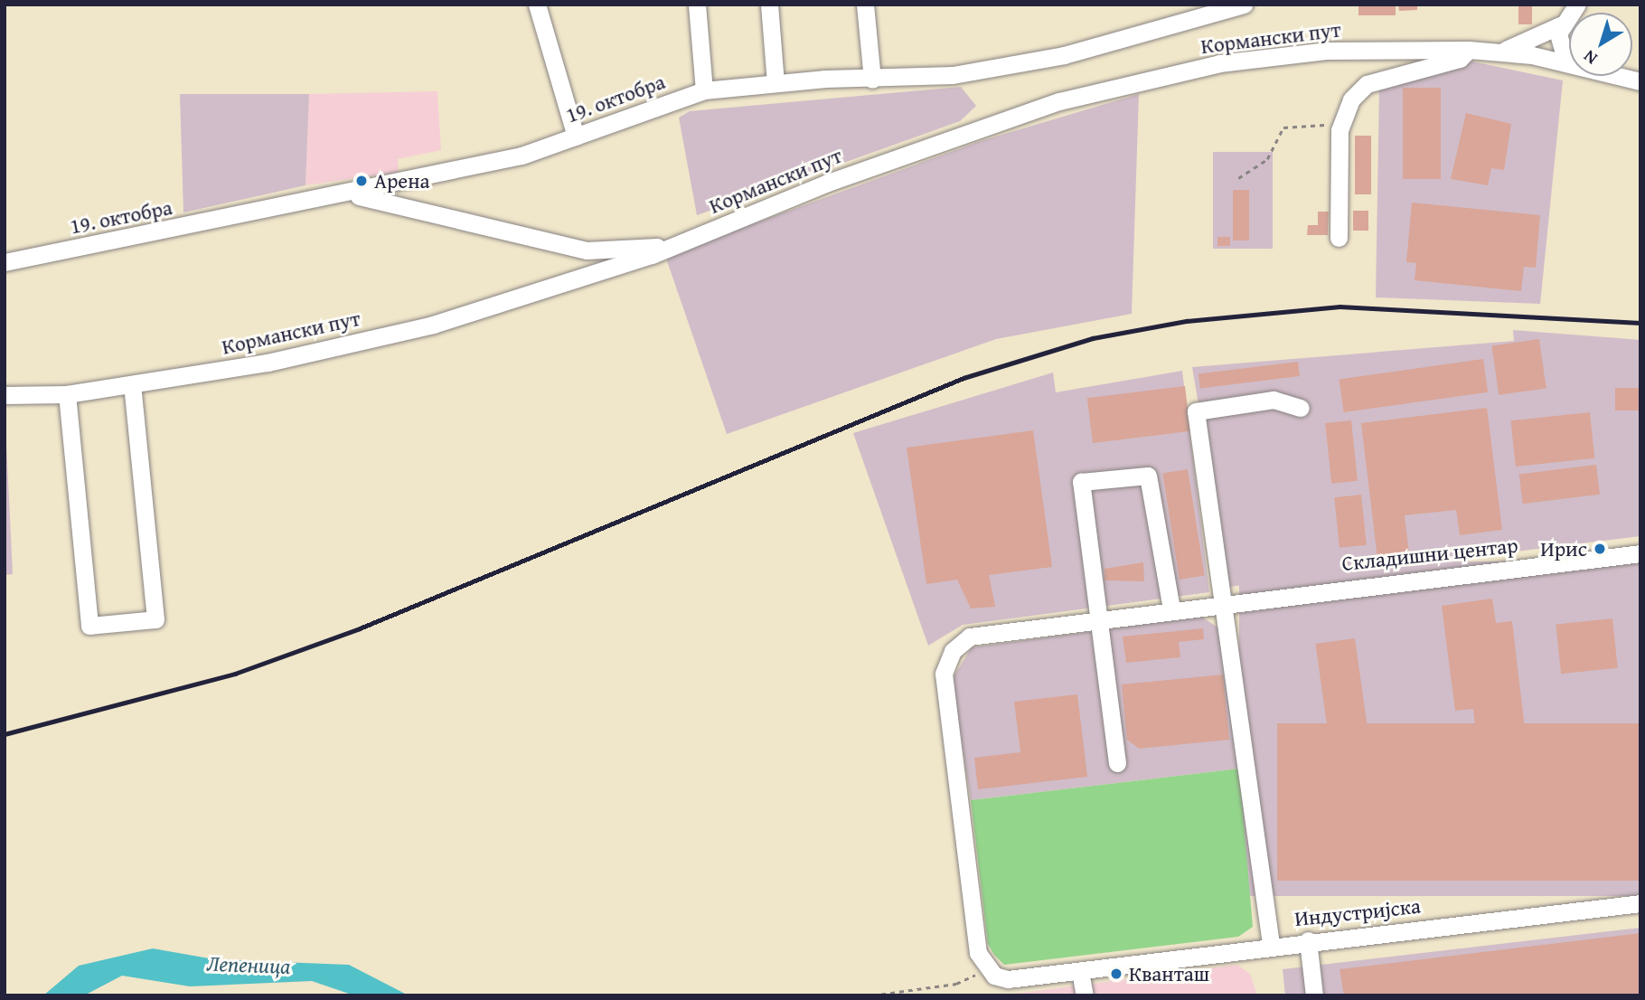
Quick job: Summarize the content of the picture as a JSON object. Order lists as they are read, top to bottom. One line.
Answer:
{"streets":{"street":["Кормански пут","19. октобра","Складишни центар","Индустријска"]},"crossings":[["Складишни центар","Индустријска"]],"water":["Лепеница"],"places":["Арена","Ирис","Кванташ"],"north":"bottom left"}
